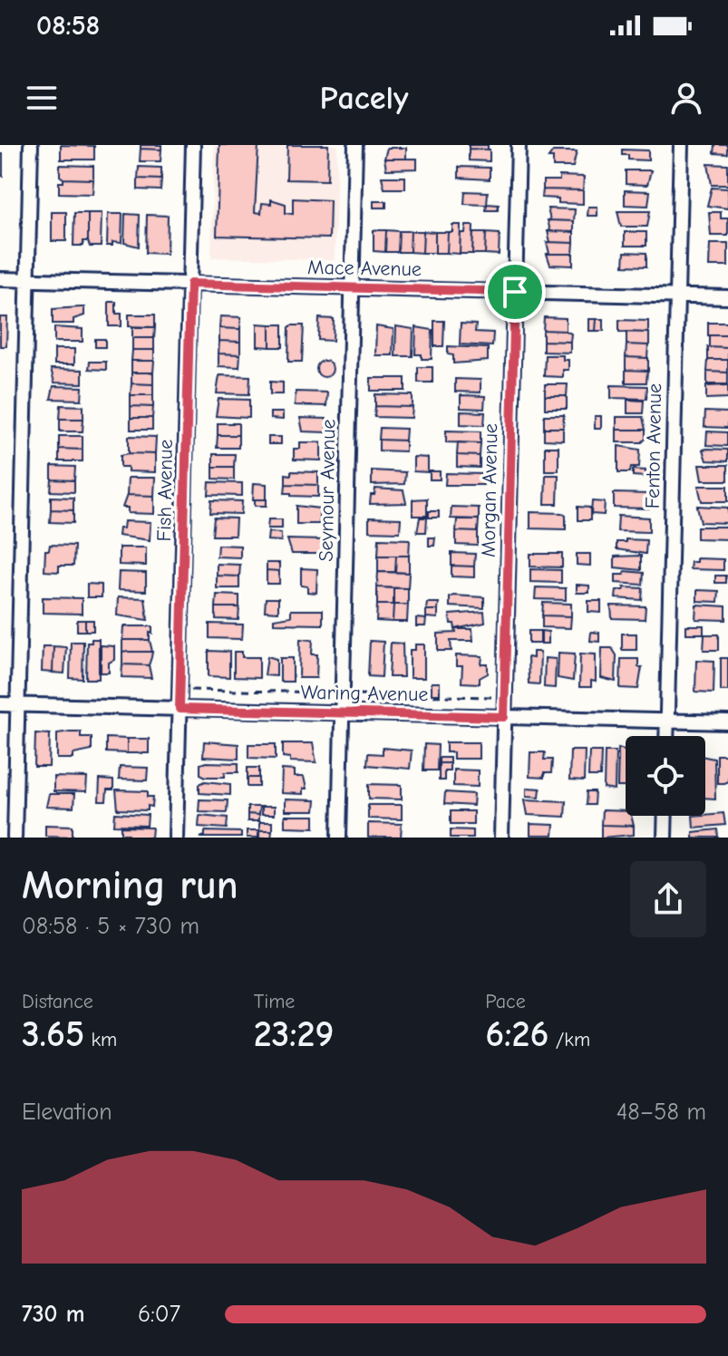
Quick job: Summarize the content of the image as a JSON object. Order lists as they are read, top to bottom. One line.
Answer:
{"streets":{"street":["Mace Avenue","Fenton Avenue","Fish Avenue","Seymour Avenue","Morgan Avenue","Waring Avenue"]},"crossings":[["Mace Avenue","Fenton Avenue"],["Mace Avenue","Fish Avenue"],["Mace Avenue","Seymour Avenue"],["Mace Avenue","Morgan Avenue"],["Fenton Avenue","Waring Avenue"],["Fish Avenue","Waring Avenue"],["Seymour Avenue","Waring Avenue"],["Morgan Avenue","Waring Avenue"]],"page":{"status":"08:58","header":"Pacely","heading":["Morning run","08:58 · 5 × 730 m"],"stats":[["Distance","3.65 km"],["Time","23:29"],["Pace","6:26 /km"]],"chart":["Elevation","48–58 m"],"list":[{"name":"730 m","note":"6:07"}]}}
